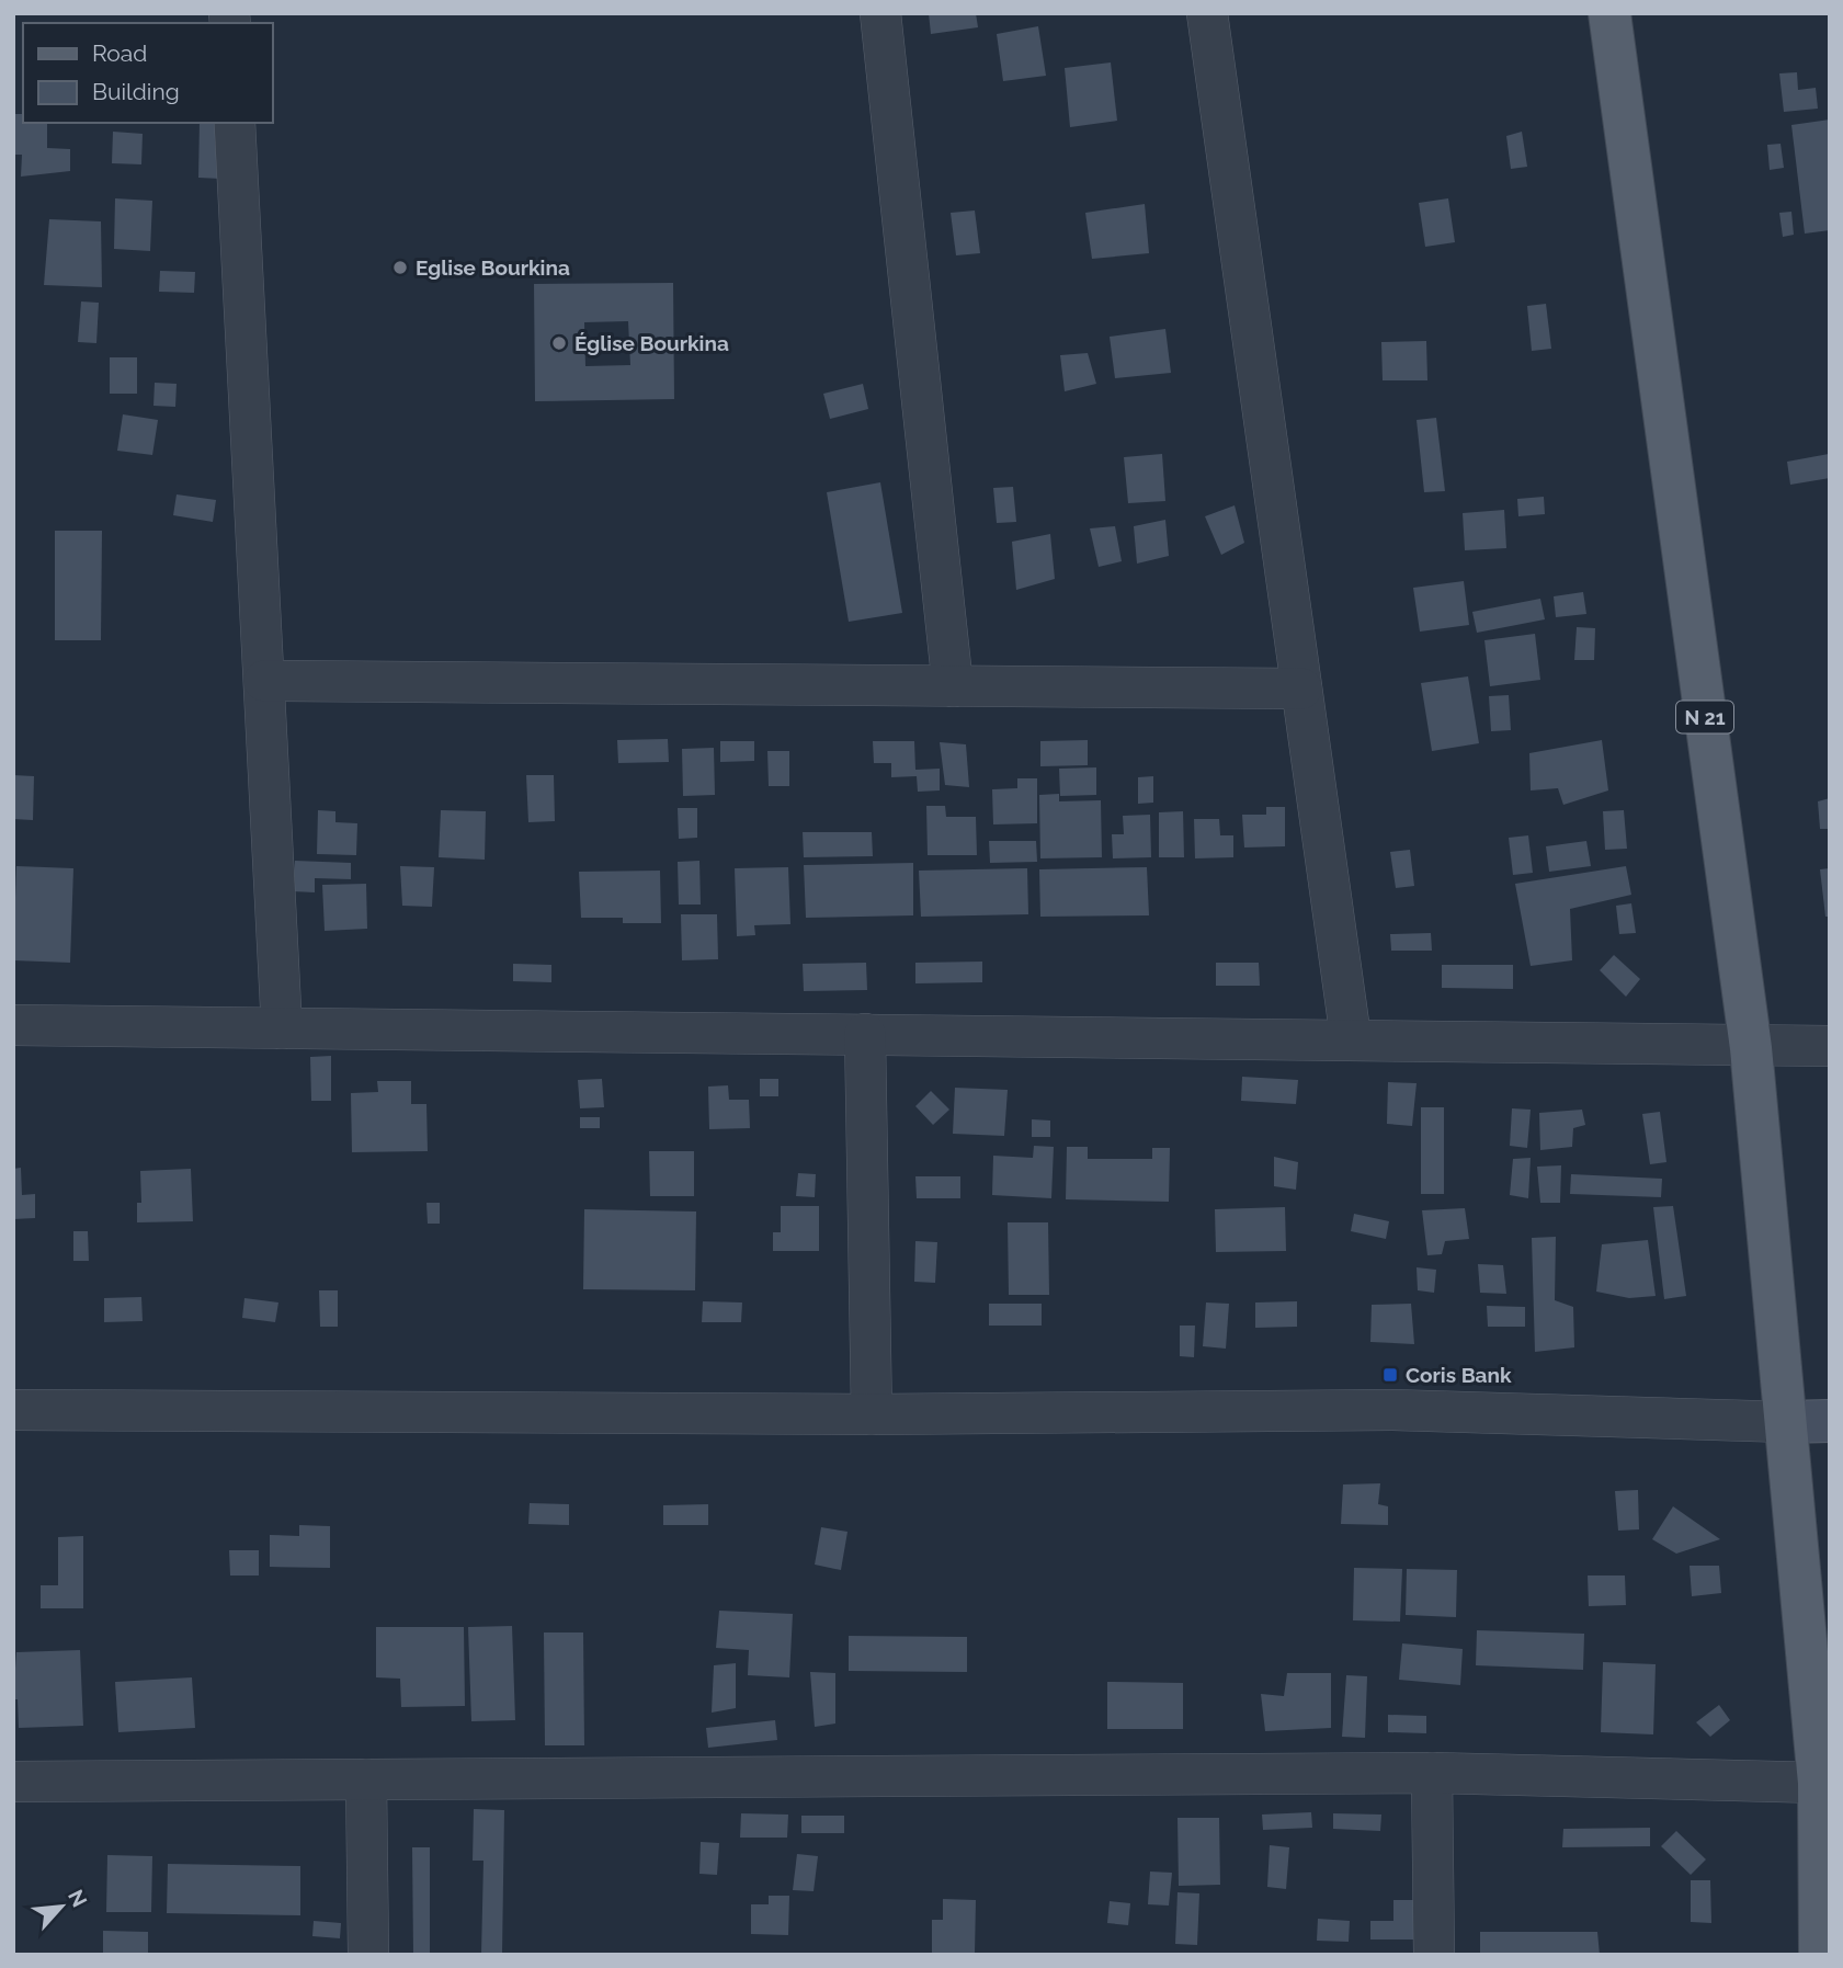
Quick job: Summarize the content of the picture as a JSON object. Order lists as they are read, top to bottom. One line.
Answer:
{"streets":{"main road":["N 21"]},"places":{"other":["Eglise Bourkina","Église Bourkina"],"transit":["Coris Bank"]},"legend":["Road","Building"],"north":"top right"}
